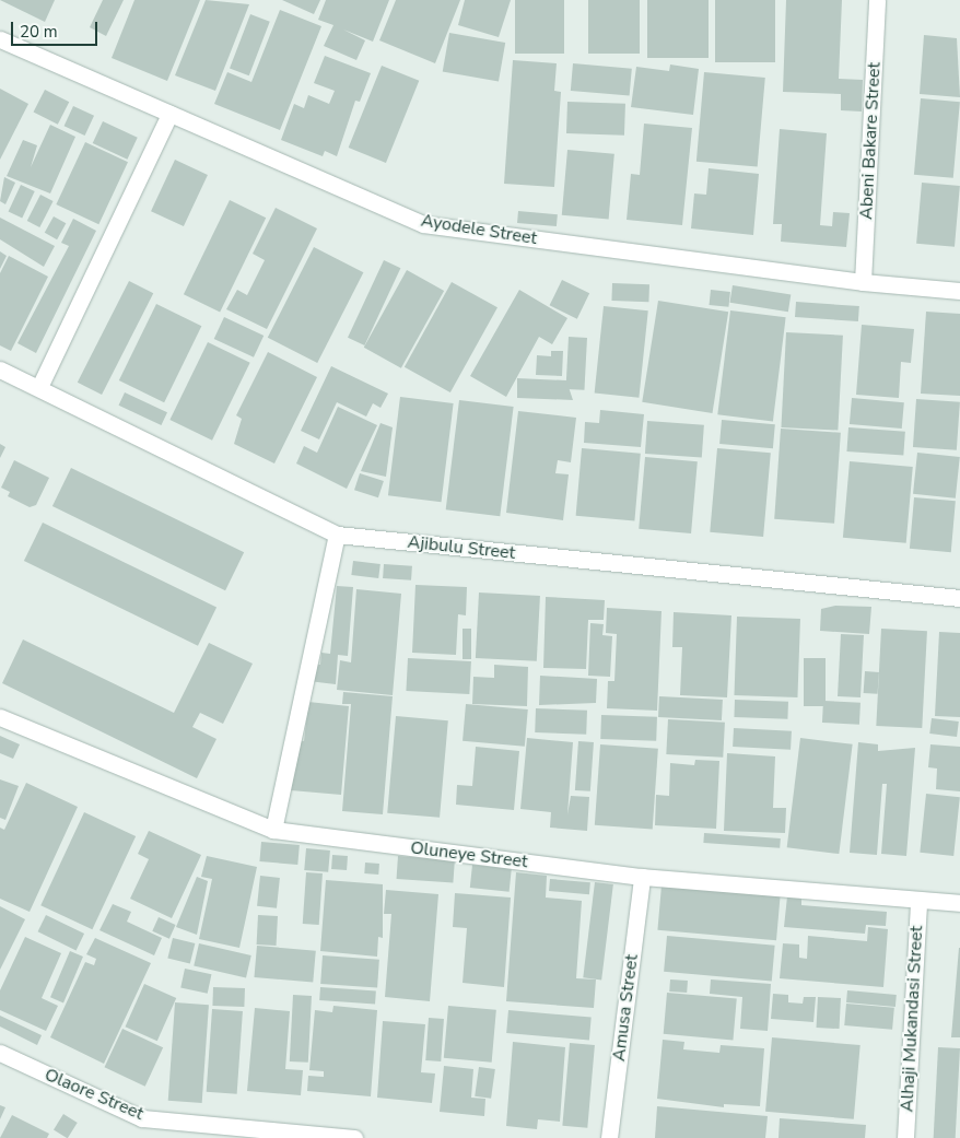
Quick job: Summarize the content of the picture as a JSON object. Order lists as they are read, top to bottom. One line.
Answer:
{"streets":{"street":["Abeni Bakare Street","Ayodele Street","Ajibulu Street","Oluneye Street","Amusa Street","Alhaji Mukandasi Street","Olaore Street"]},"crossings":[["Abeni Bakare Street","Ayodele Street"],["Oluneye Street","Amusa Street"],["Oluneye Street","Alhaji Mukandasi Street"]],"scale_bar":"20 m"}
